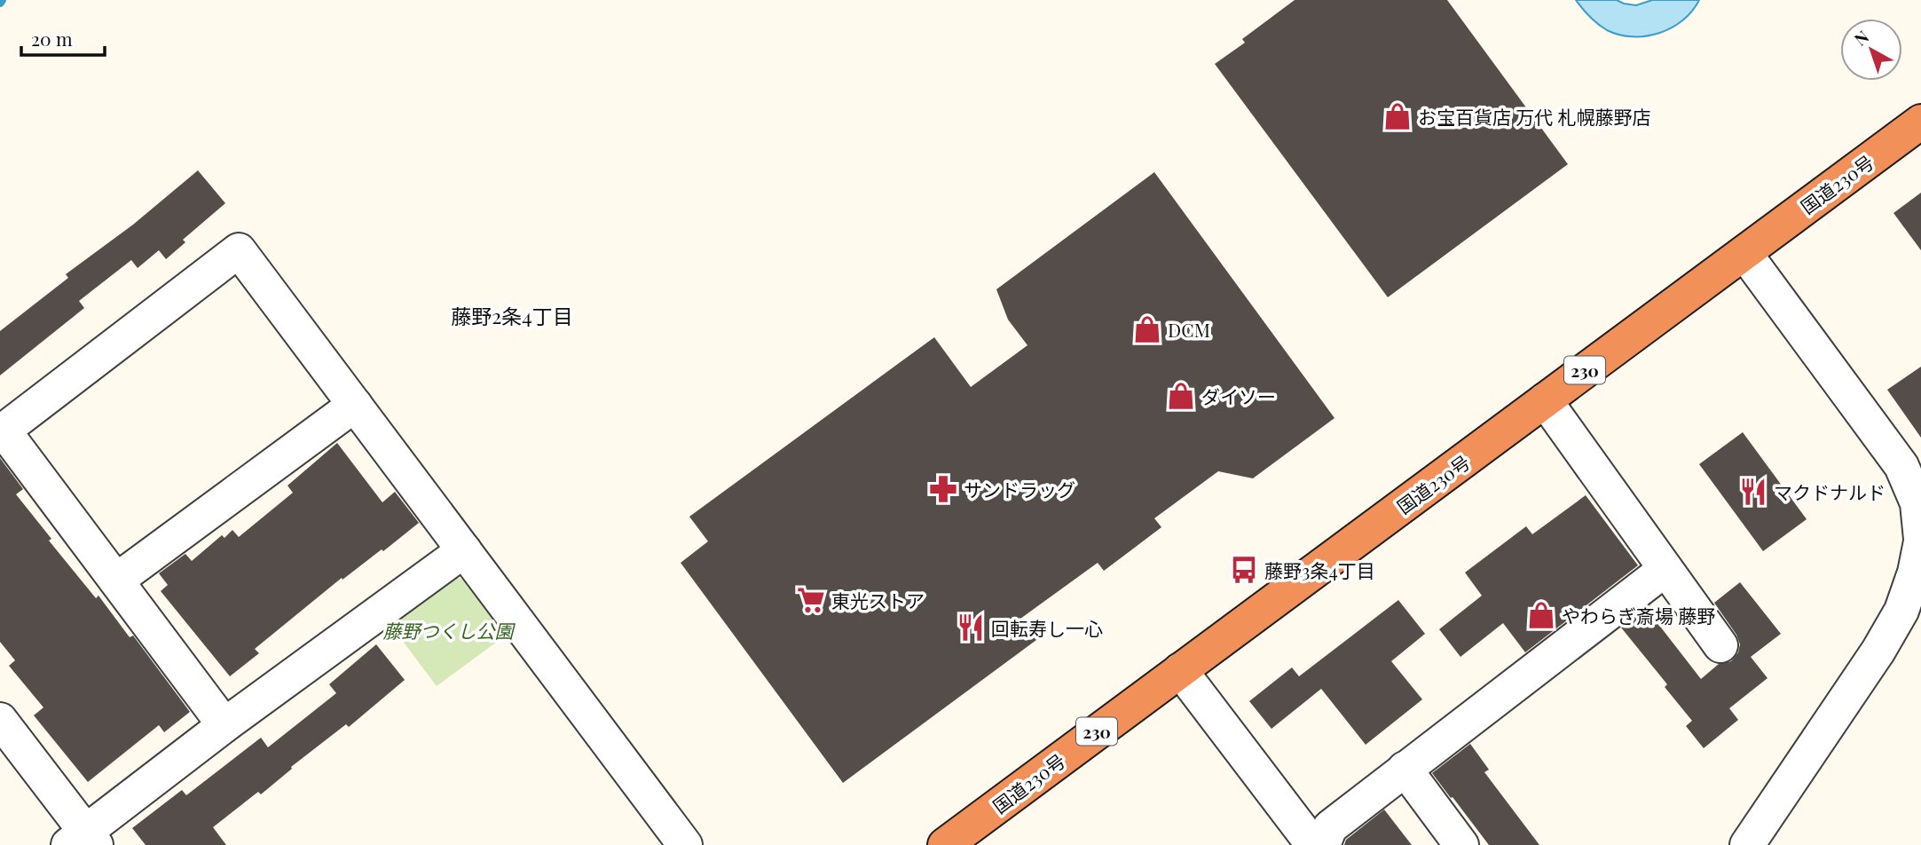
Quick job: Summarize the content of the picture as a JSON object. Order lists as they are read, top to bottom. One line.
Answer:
{"streets":{"highway":["国道230号","230"]},"districts":["藤野2条4丁目"],"parks":["藤野つくし公園"],"places":{"shop":["お宝百貨店 万代 札幌藤野店","DCM","ダイソー","やわらぎ斎場 藤野"],"pharmacy":["サンドラッグ"],"restaurant":["マクドナルド","回転寿し一心"],"bus stop":["藤野3条4丁目"],"supermarket":["東光ストア"]},"scale_bar":"20 m","north":"top left"}
